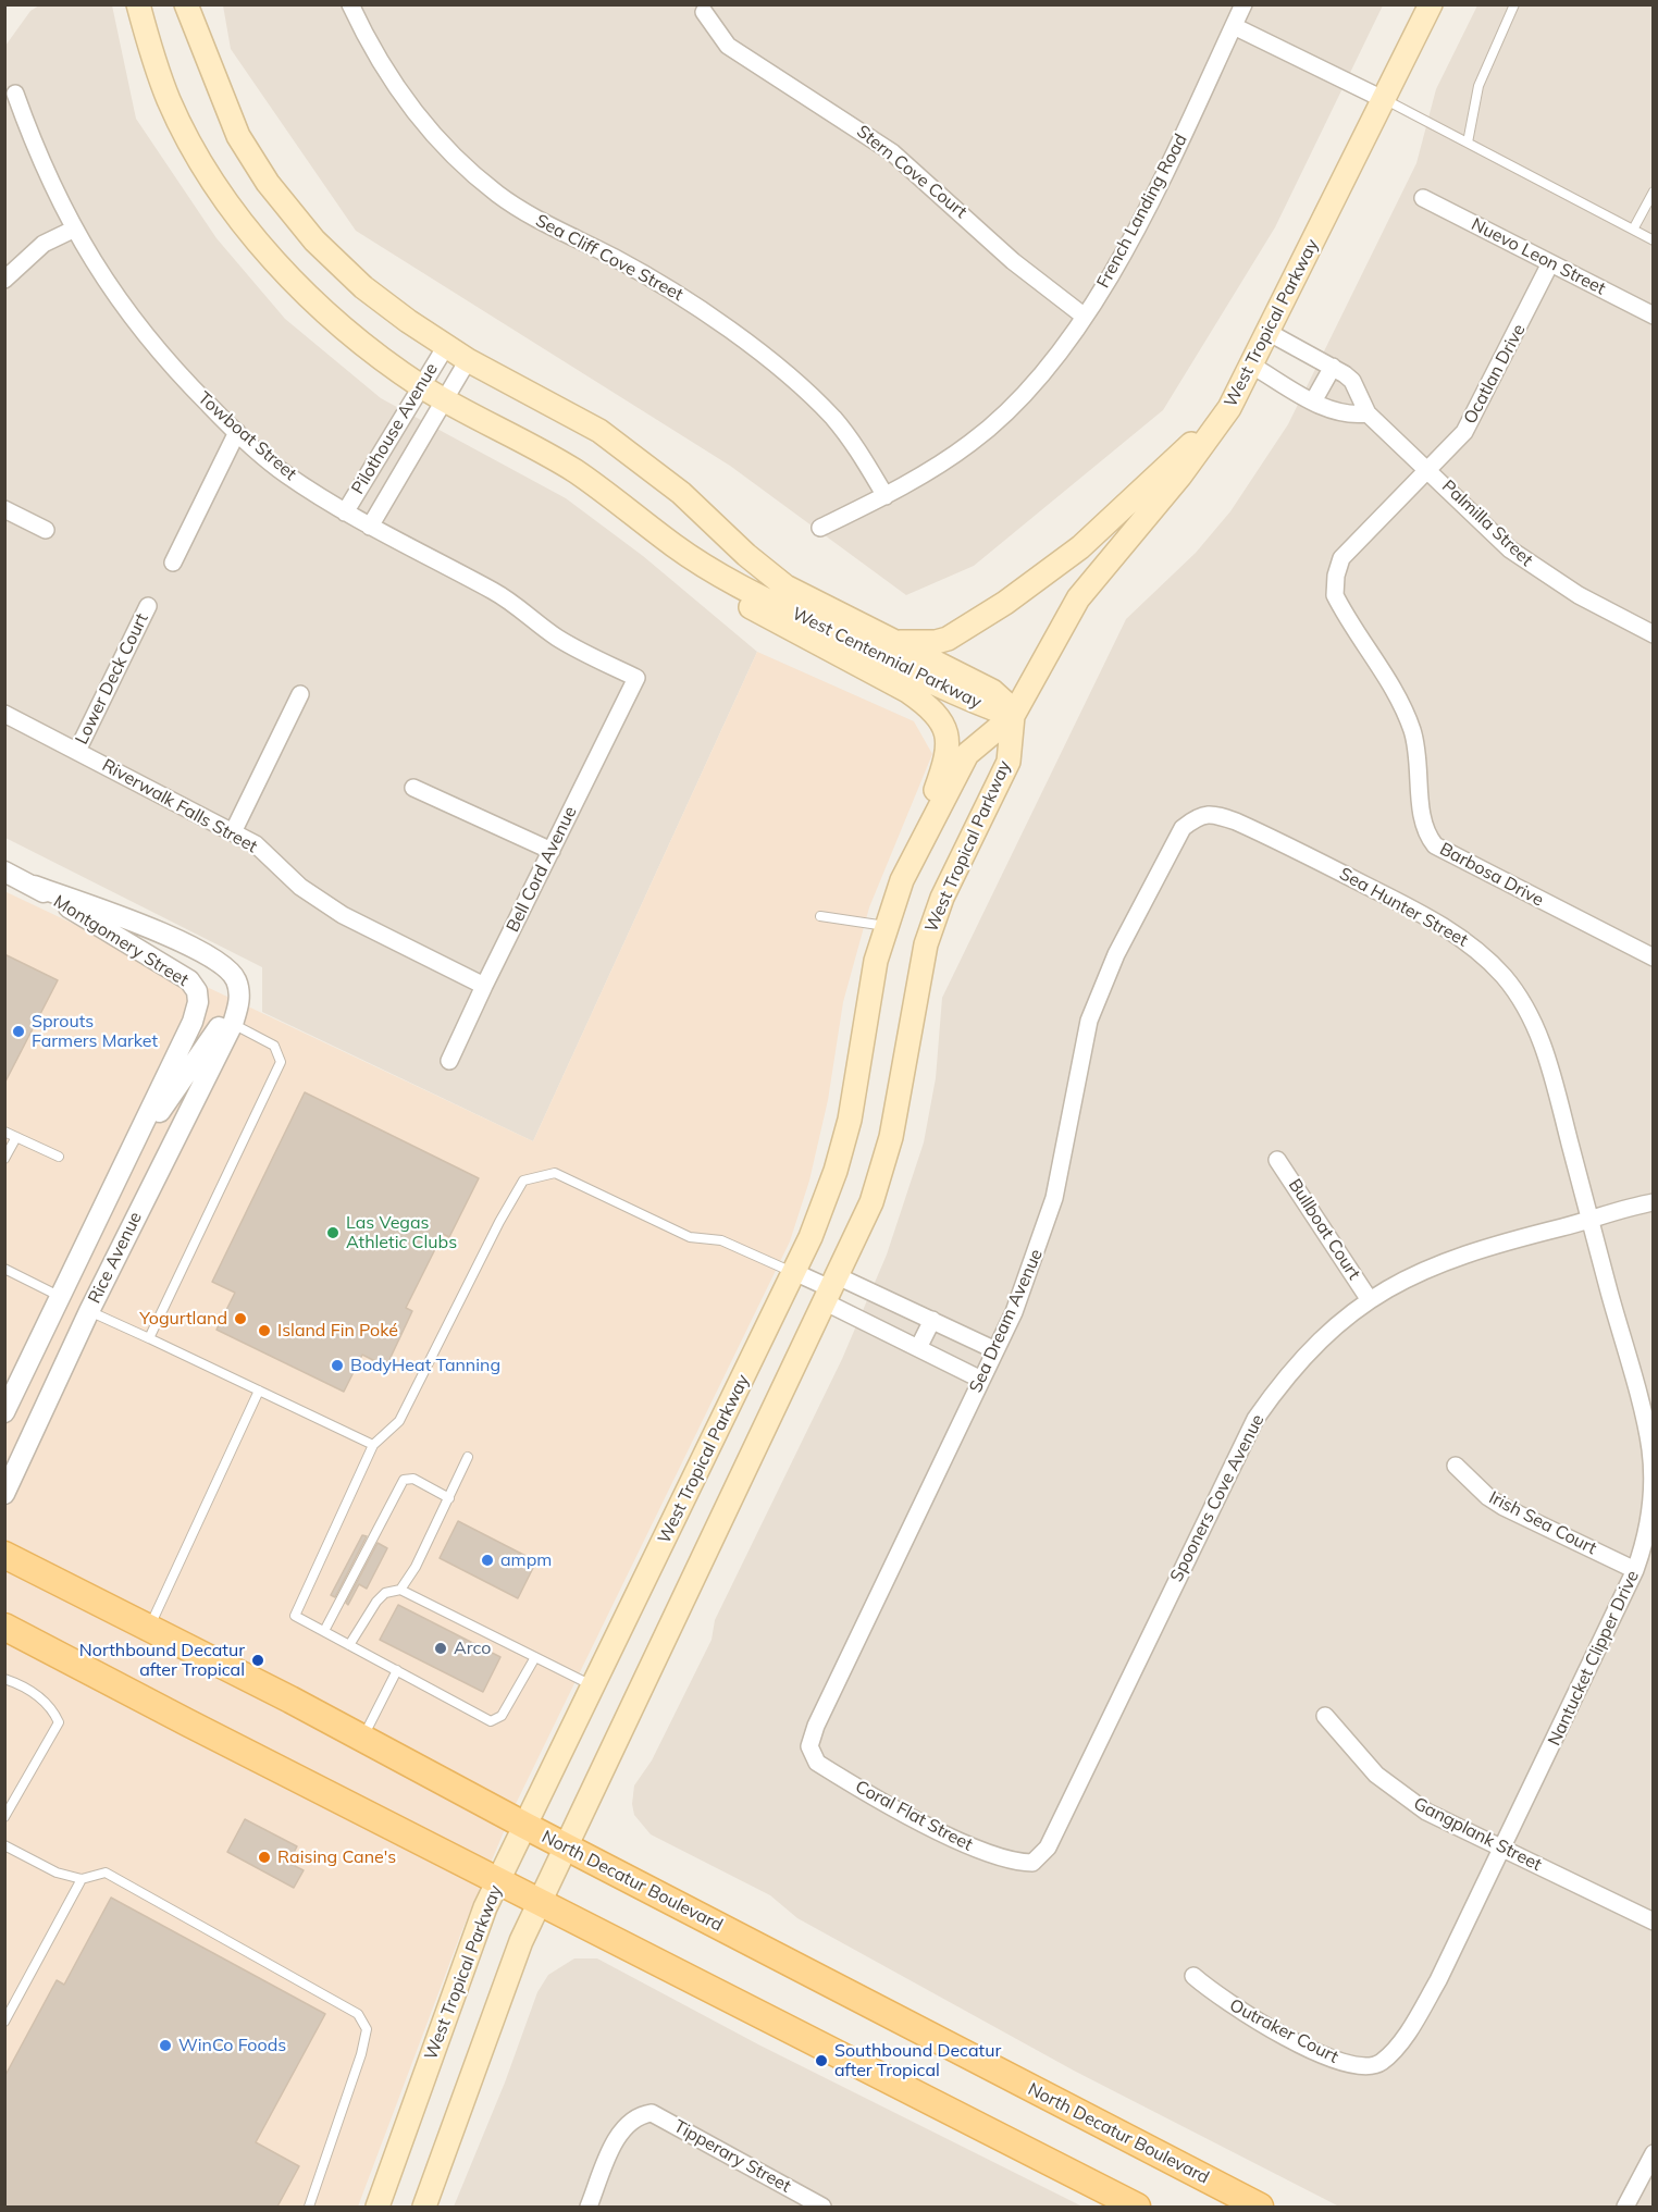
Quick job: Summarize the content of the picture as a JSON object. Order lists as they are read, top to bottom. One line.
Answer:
{"streets":{"main road":["West Tropical Parkway","West Centennial Parkway","North Decatur Boulevard"],"street":["Stern Cove Court","French Landing Road","Nuevo Leon Street","Sea Cliff Cove Street","Ocatlan Drive","Pilothouse Avenue","Towboat Street","Palmilla Street","Lower Deck Court","Riverwalk Falls Street","Bell Cord Avenue","Barbosa Drive","Sea Hunter Street","Montgomery Street","Bullboat Court","Rice Avenue","Sea Dream Avenue","Spooners Cove Avenue","Irish Sea Court","Nantucket Clipper Drive","Coral Flat Street","Gangplank Street","Outraker Court","Tipperary Street"]},"crossings":[["Stern Cove Court","French Landing Road"],["French Landing Road","Sea Cliff Cove Street"],["Nuevo Leon Street","Ocatlan Drive"],["West Tropical Parkway","Palmilla Street"],["West Tropical Parkway","West Centennial Parkway"],["West Tropical Parkway","North Decatur Boulevard"],["Ocatlan Drive","Palmilla Street"],["Ocatlan Drive","Barbosa Drive"],["Pilothouse Avenue","Towboat Street"],["Pilothouse Avenue","West Centennial Parkway"],["Towboat Street","Bell Cord Avenue"],["Lower Deck Court","Riverwalk Falls Street"],["Riverwalk Falls Street","Bell Cord Avenue"],["Sea Hunter Street","Sea Dream Avenue"],["Sea Hunter Street","Spooners Cove Avenue"],["Sea Hunter Street","Nantucket Clipper Drive"],["Montgomery Street","Rice Avenue"],["Bullboat Court","Spooners Cove Avenue"],["Sea Dream Avenue","Coral Flat Street"],["Spooners Cove Avenue","Nantucket Clipper Drive"],["Spooners Cove Avenue","Coral Flat Street"],["Irish Sea Court","Nantucket Clipper Drive"],["Nantucket Clipper Drive","Gangplank Street"],["Nantucket Clipper Drive","Outraker Court"]],"places":["Sprouts Farmers Market","Las Vegas Athletic Clubs","Yogurtland","Island Fin Poké","BodyHeat Tanning","ampm","Arco","Northbound Decatur after Tropical","Raising Cane's","WinCo Foods","Southbound Decatur after Tropical"]}
